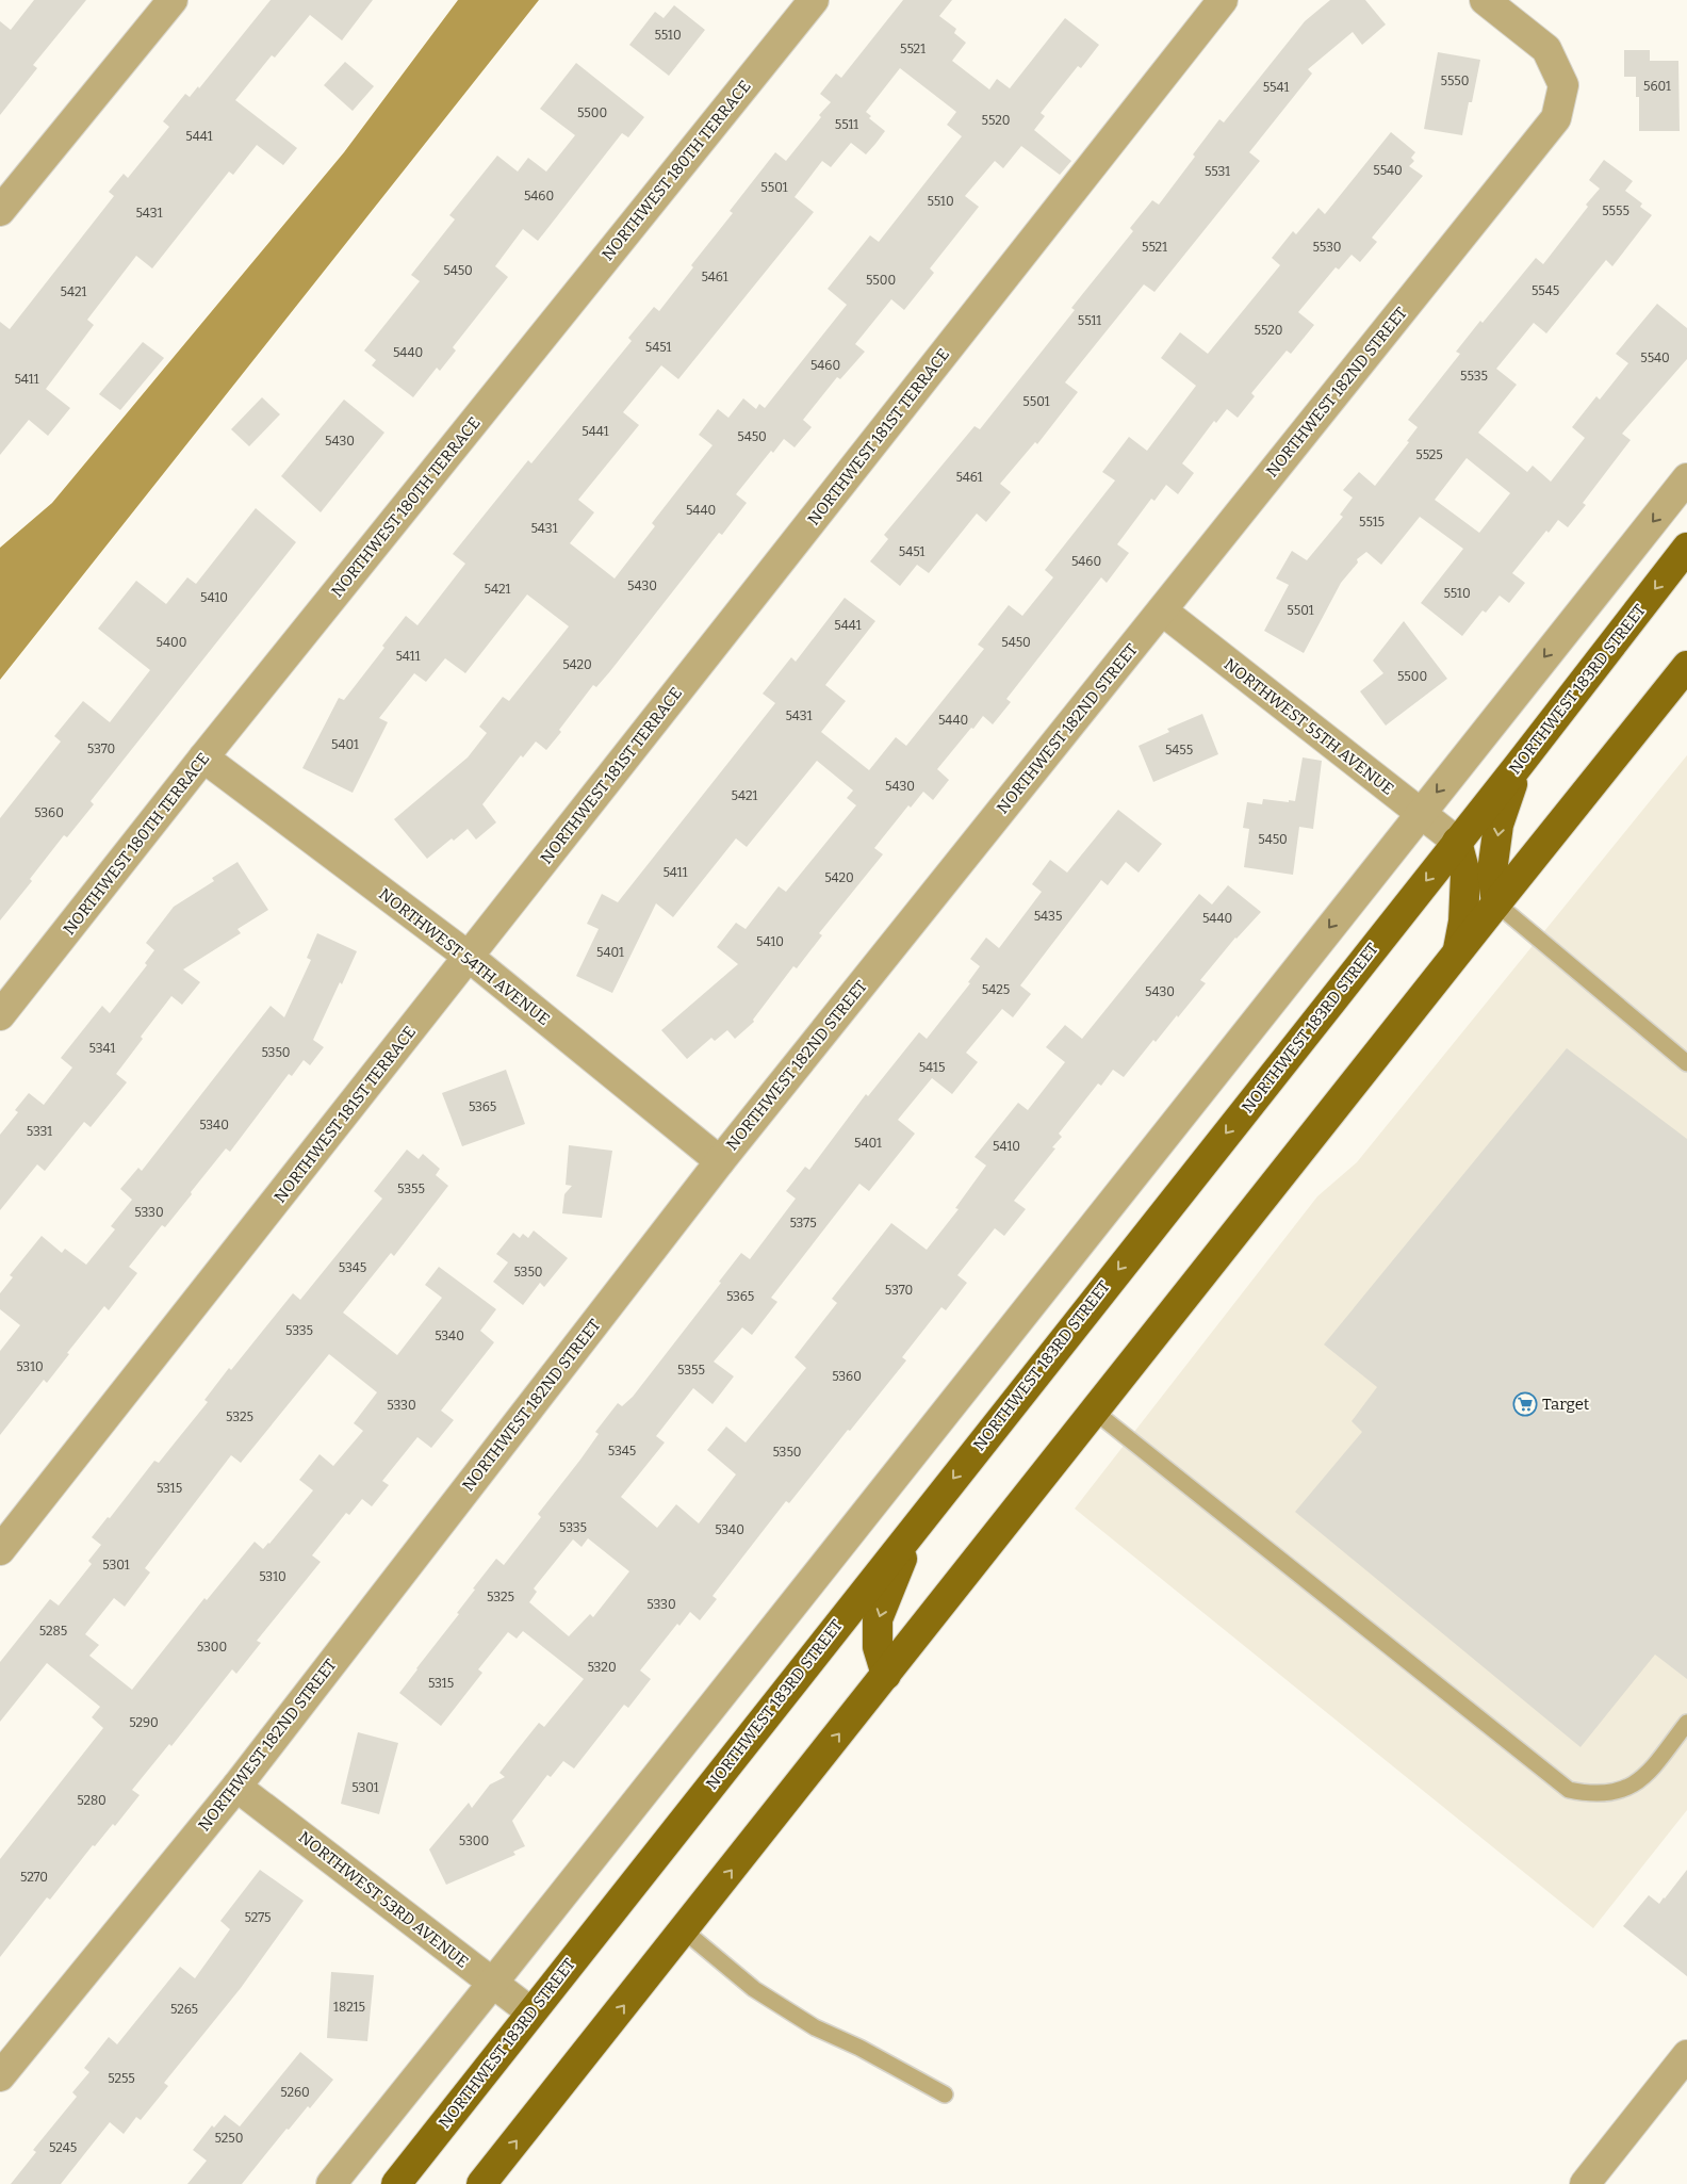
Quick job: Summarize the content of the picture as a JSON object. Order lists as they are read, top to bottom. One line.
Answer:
{"streets":{"main road":["NORTHWEST 183RD STREET"],"street":["NORTHWEST 180TH TERRACE","NORTHWEST 182ND STREET","NORTHWEST 181ST TERRACE","NORTHWEST 55TH AVENUE","NORTHWEST 54TH AVENUE","NORTHWEST 53RD AVENUE"]},"crossings":[["NORTHWEST 180TH TERRACE","NORTHWEST 54TH AVENUE"],["NORTHWEST 182ND STREET","NORTHWEST 55TH AVENUE"],["NORTHWEST 182ND STREET","NORTHWEST 54TH AVENUE"],["NORTHWEST 182ND STREET","NORTHWEST 53RD AVENUE"],["NORTHWEST 181ST TERRACE","NORTHWEST 54TH AVENUE"],["NORTHWEST 183RD STREET","NORTHWEST 55TH AVENUE"],["NORTHWEST 183RD STREET","NORTHWEST 53RD AVENUE"]],"places":{"supermarket":["Target"]},"house_numbers":["5510","5521","5550","5601","5541","5500","5520","5511","5441","5540","5531","5501","5460","5510","5555","5431","5521","5530","5450","5461","5500","5545","5421","5511","5520","5451","5440","5540","5460","5535","5411","5501","5441","5450","5430","5525","5461","5440","5515","5431","5451","5460","5430","5421","5510","5410","5501","5441","5400","5450","5411","5420","5500","5431","5440","5401","5370","5455","5430","5421","5360","5450","5411","5420","5435","5440","5410","5401","5425","5430","5341","5350","5415","5365","5340","5331","5401","5410","5355","5330","5375","5345","5350","5370","5365","5335","5340","5310","5355","5360","5330","5325","5345","5350","5315","5335","5340","5301","5310","5325","5330","5285","5300","5320","5315","5290","5301","5280","5300","5270","5275","18215","5265","5255","5260","5250","5245"]}
